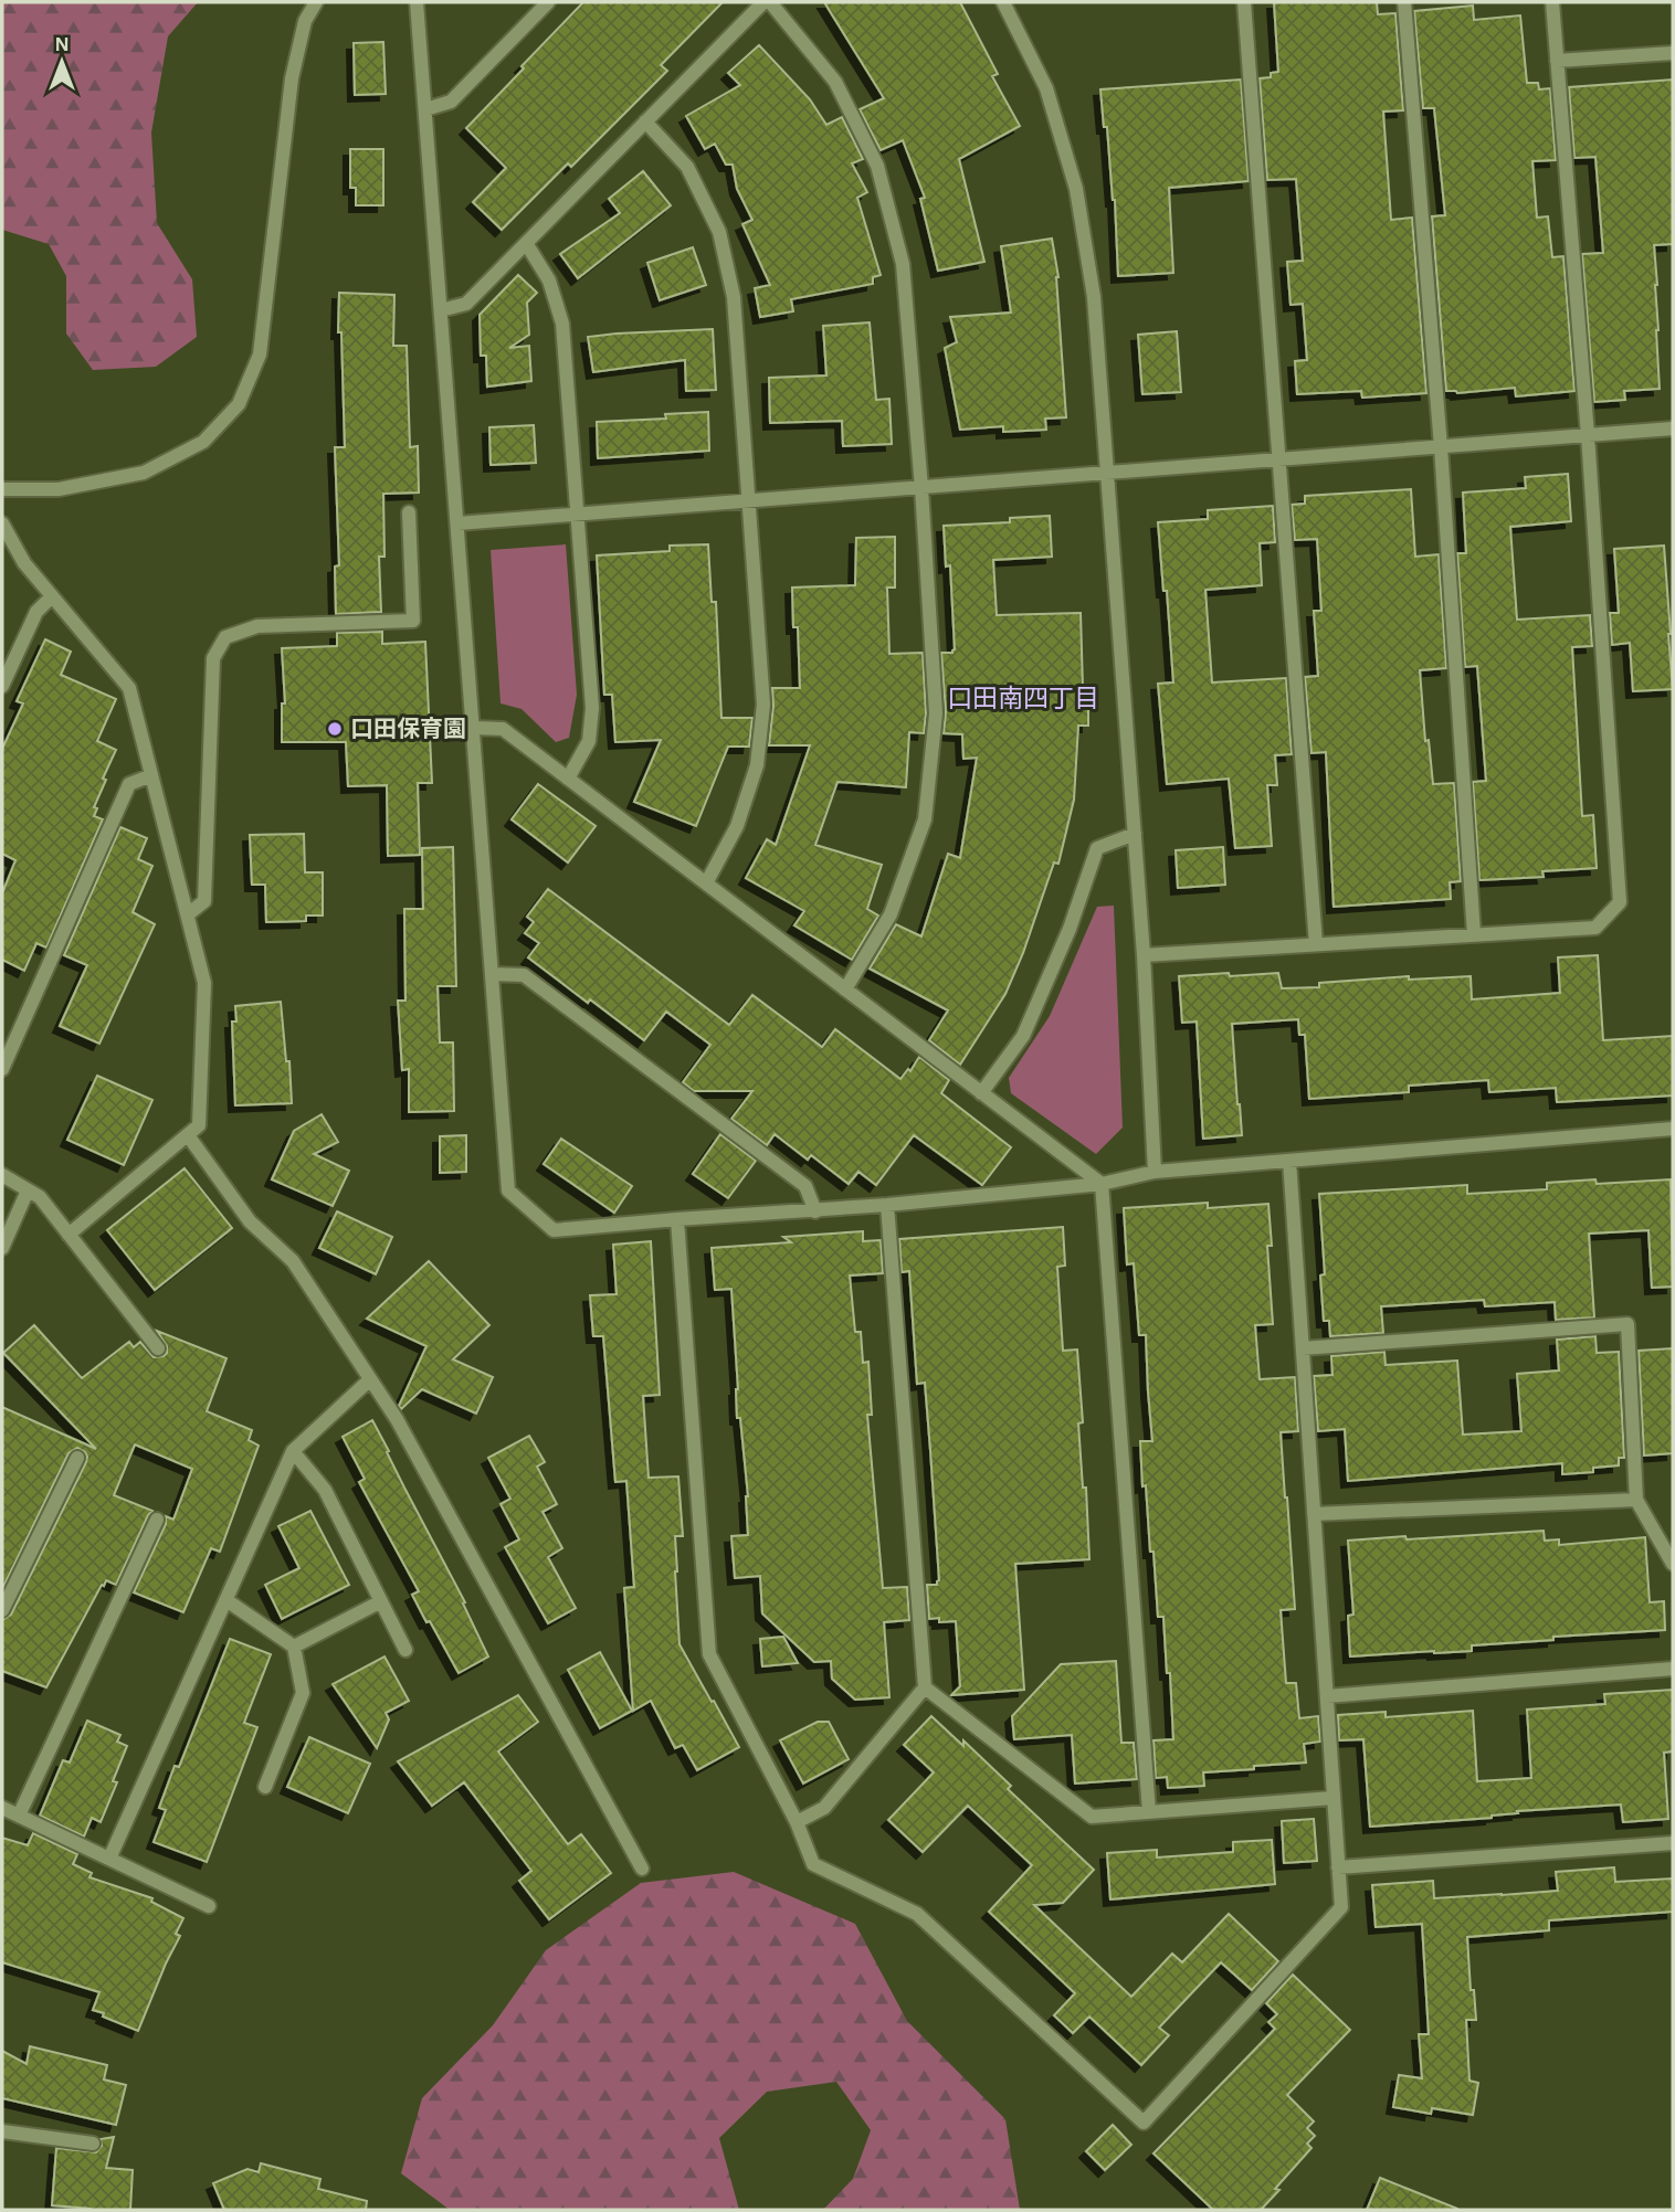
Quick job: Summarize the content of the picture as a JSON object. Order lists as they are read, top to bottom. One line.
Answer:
{"districts":["口田南四丁目"],"places":["口田保育園"],"north":"top"}
